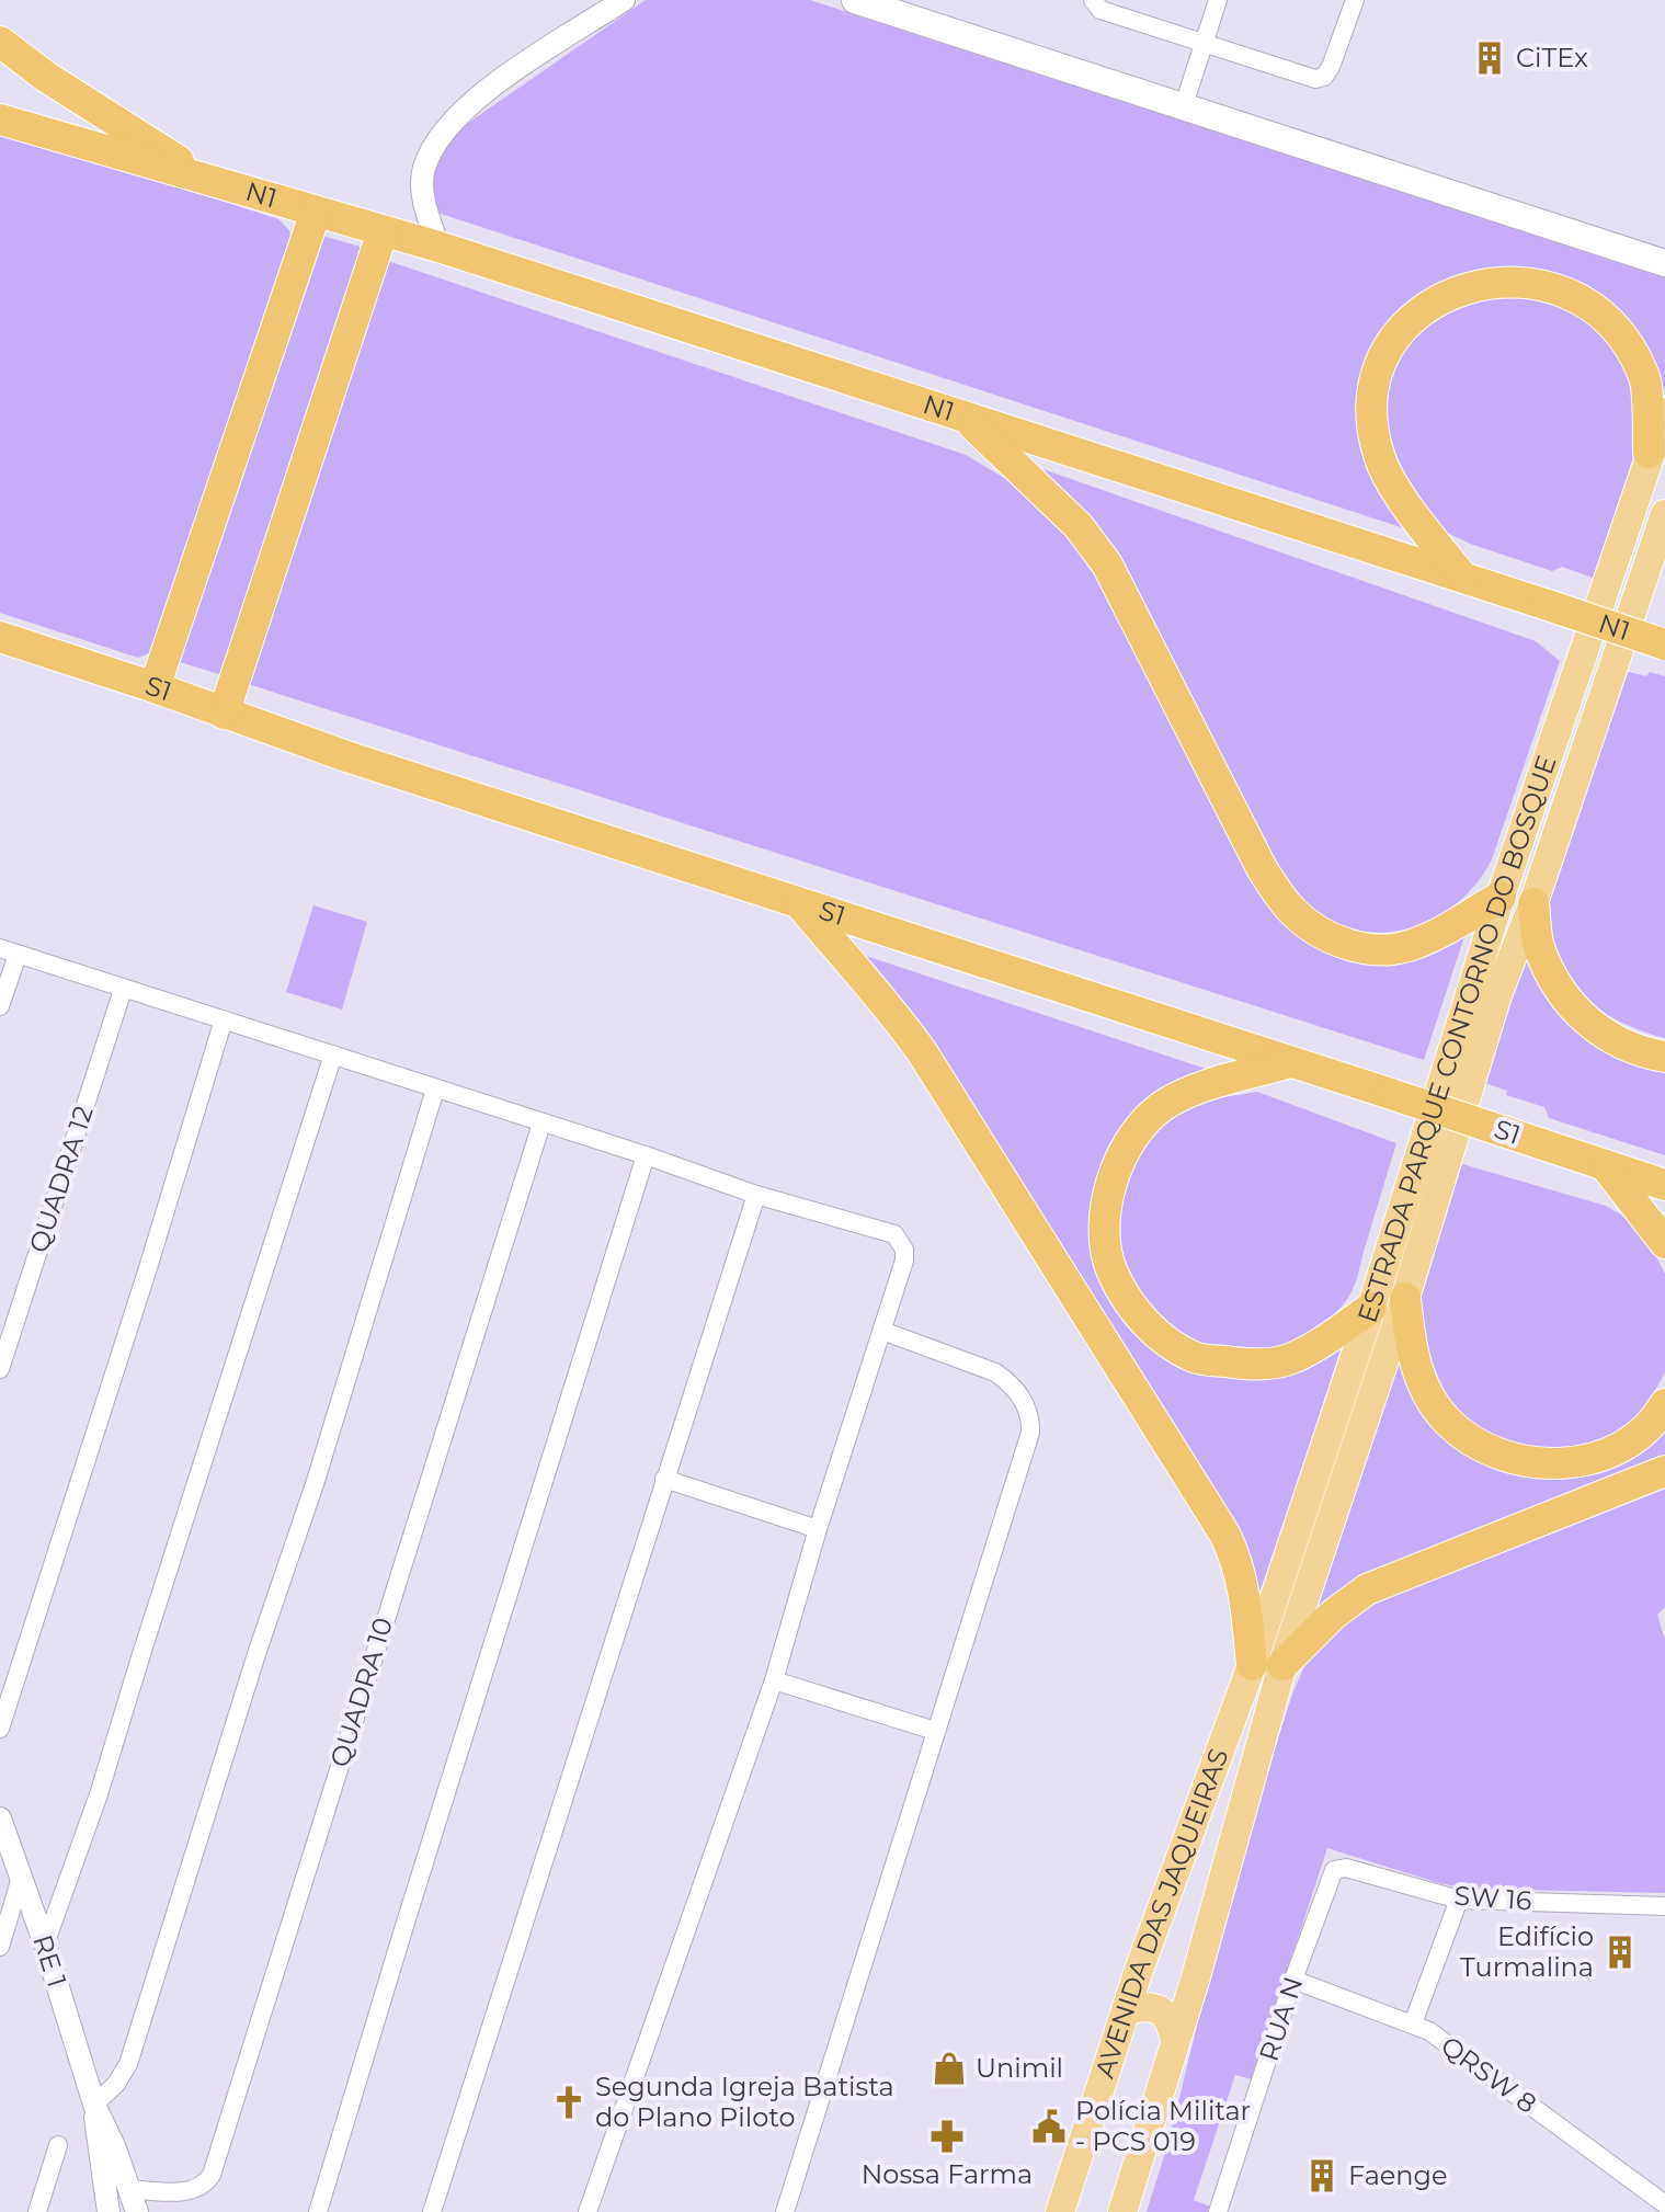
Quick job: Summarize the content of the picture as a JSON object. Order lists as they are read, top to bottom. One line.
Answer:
{"streets":{"highway":["N1","S1"],"main road":["ESTRADA PARQUE CONTORNO DO BOSQUE","AVENIDA DAS JAQUEIRAS"],"street":["QUADRA 12","QUADRA 10","SW 16","RE 1","RUA N","QRSW 8"]},"crossings":[["ESTRADA PARQUE CONTORNO DO BOSQUE","AVENIDA DAS JAQUEIRAS"],["QUADRA 10","RE 1"],["SW 16","RUA N"],["RUA N","QRSW 8"]],"places":{"building":["CiTEx","Edifício Turmalina","Faenge"],"shop":["Unimil"],"church":["Segunda Igreja Batista do Plano Piloto"],"public building":["Polícia Militar - PCS 019"],"pharmacy":["Nossa Farma"]}}
